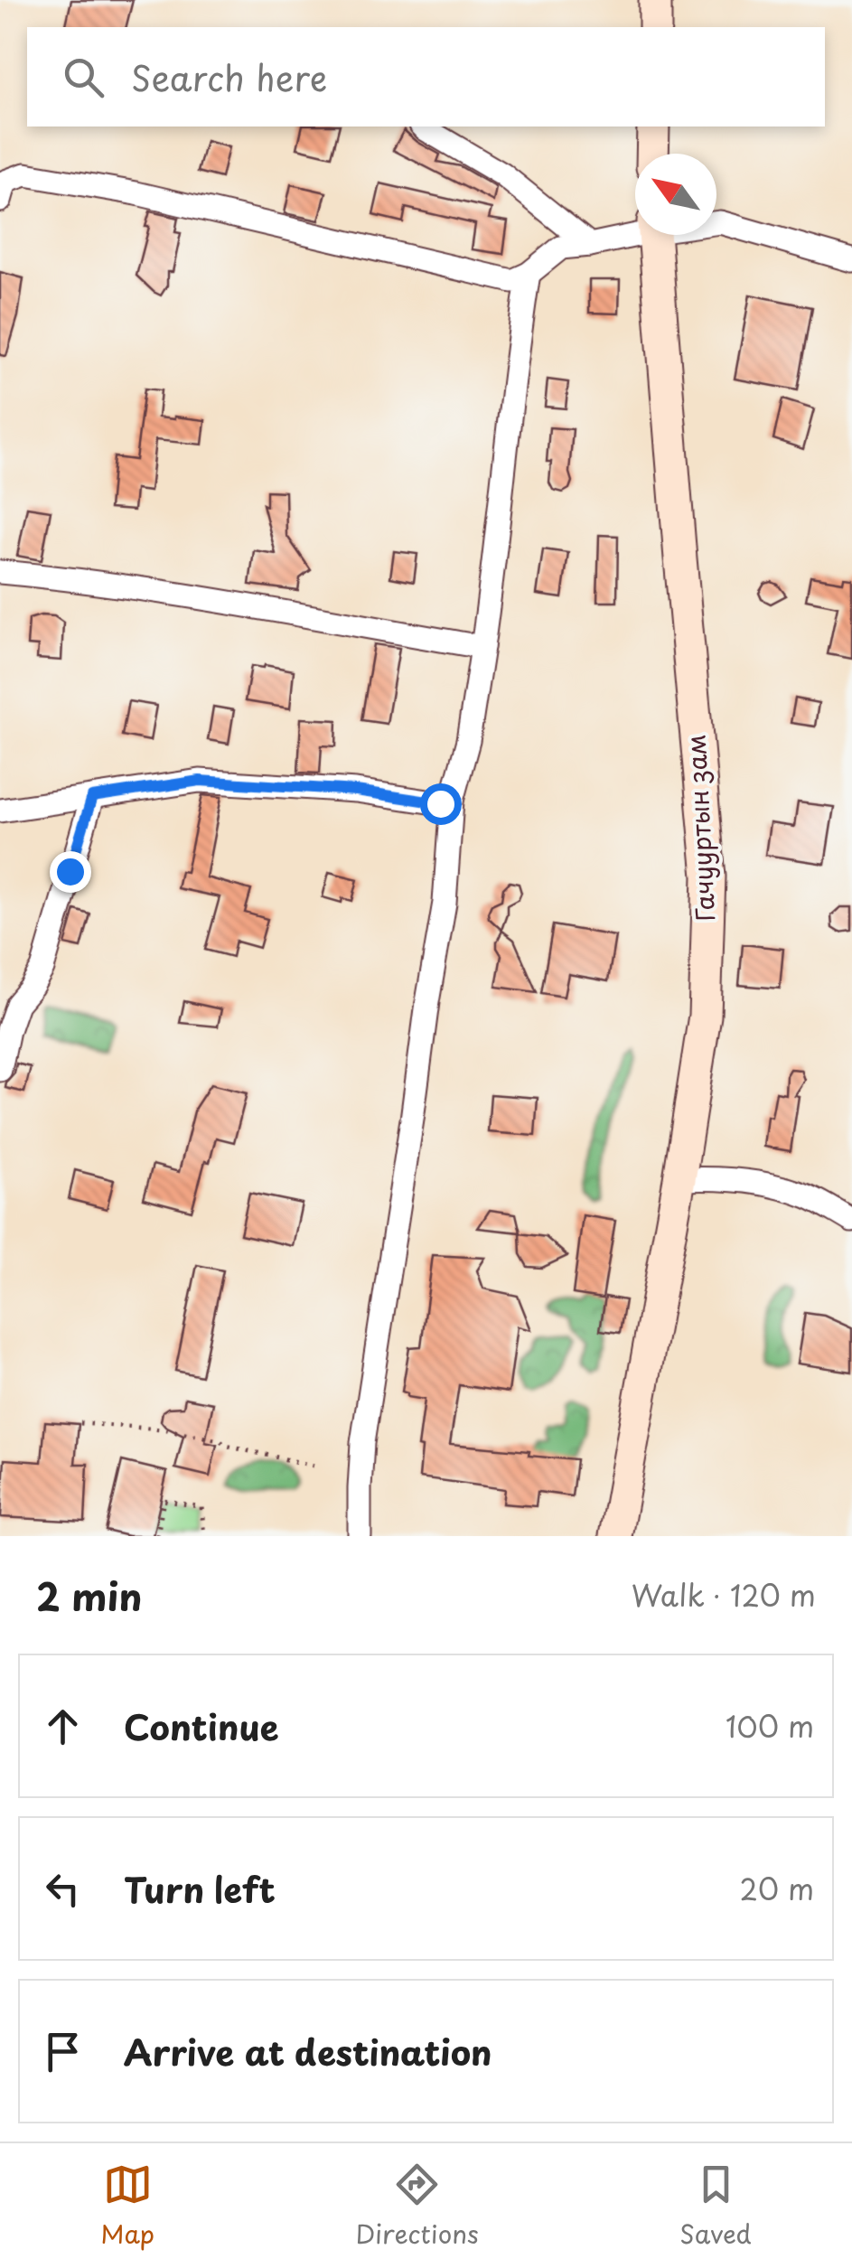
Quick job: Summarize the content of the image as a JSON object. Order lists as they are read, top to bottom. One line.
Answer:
{"streets":{"main road":["Гачууртын зам"]},"north":"top left","page":{"search":"Search here","heading":["2 min","Walk · 120 m"],"list":[["Continue","100 m"],["Turn left","20 m"],"Arrive at destination"],"nav":["Map","Directions","Saved"]}}
